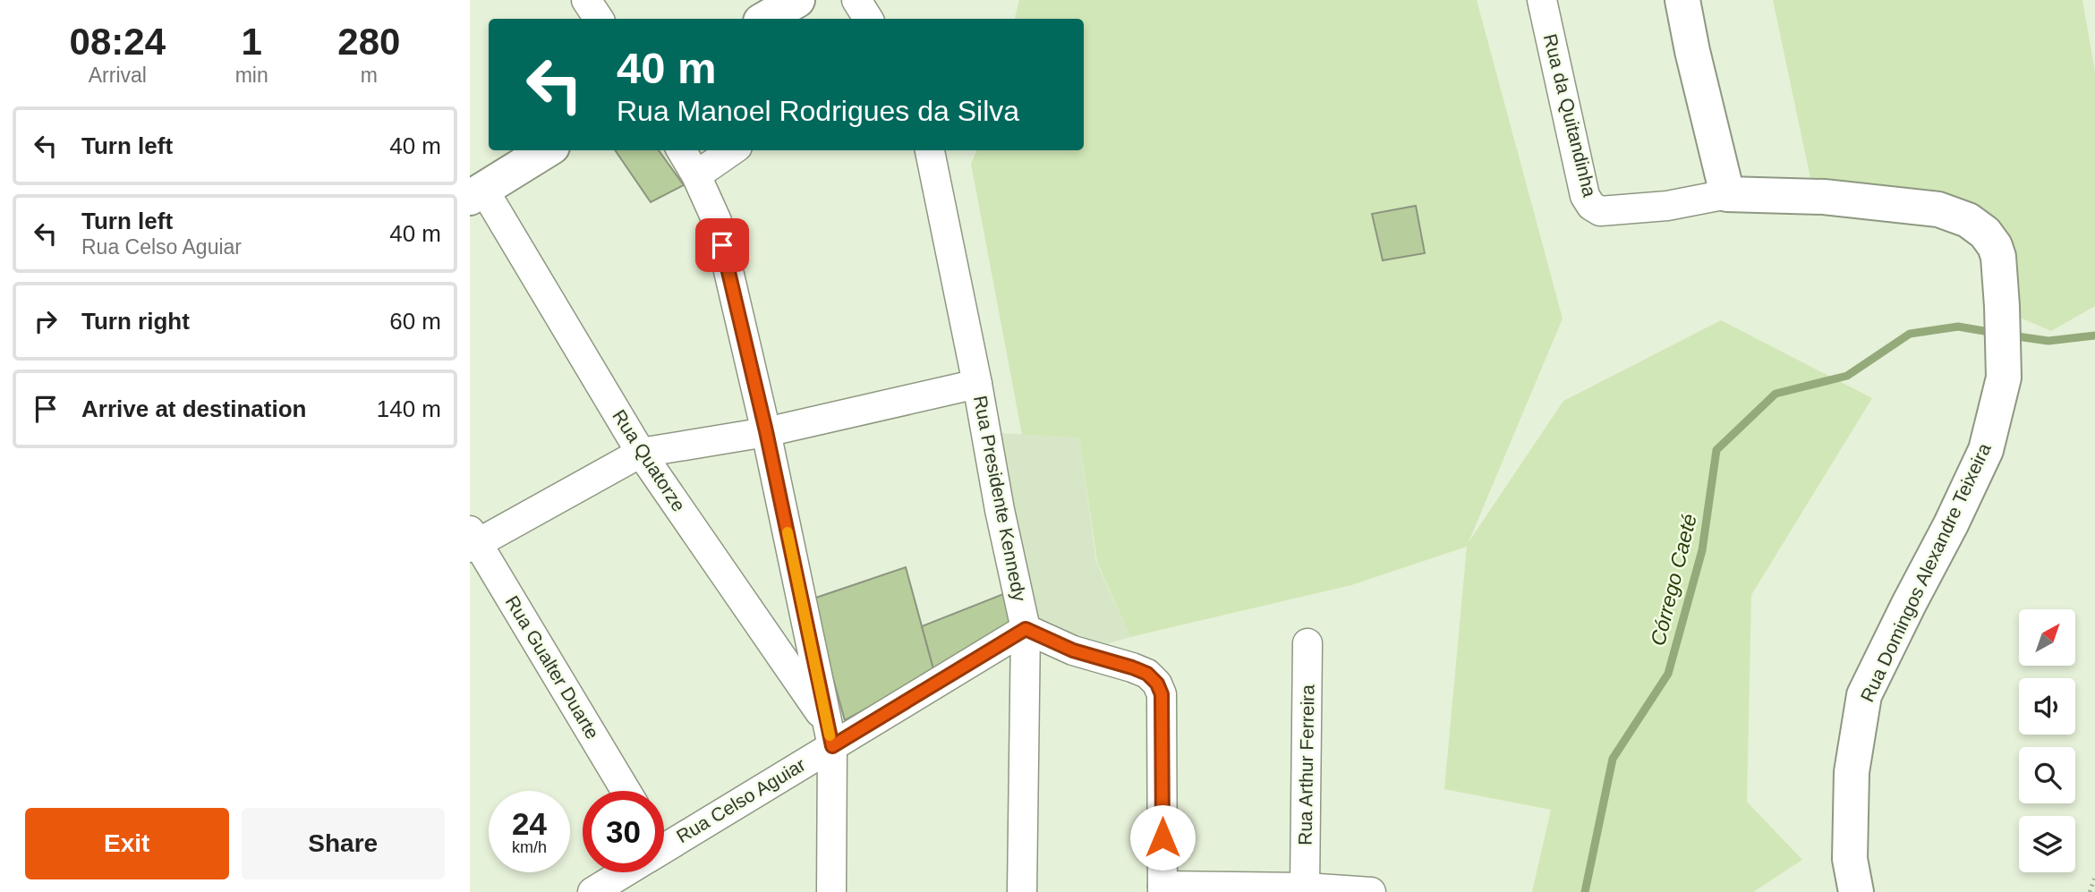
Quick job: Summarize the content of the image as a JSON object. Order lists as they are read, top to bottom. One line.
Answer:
{"streets":{"street":["Rua da Quitandinha","Rua Quatorze","Rua Presidente Kennedy","Rua Domingos Alexandre Teixeira","Rua Gualter Duarte","Rua Arthur Ferreira","Rua Celso Aguiar"]},"crossings":[["Rua da Quitandinha","Rua Domingos Alexandre Teixeira"],["Rua Quatorze","Rua Celso Aguiar"],["Rua Presidente Kennedy","Rua Celso Aguiar"]],"water":["Córrego Caeté"],"north":"top right","page":{"eta":["08:24","Arrival","1","min","280","m"],"turn":["40 m","Rua Manoel Rodrigues da Silva"],"list":[{"name":"Turn left","value":"40 m"},{"name":"Turn left","note":"Rua Celso Aguiar","value":"40 m"},{"name":"Turn right","value":"60 m"},{"name":"Arrive at destination","value":"140 m"}],"speed":"24 km/h","limit":"30","buttons":["Exit","Share"]}}
